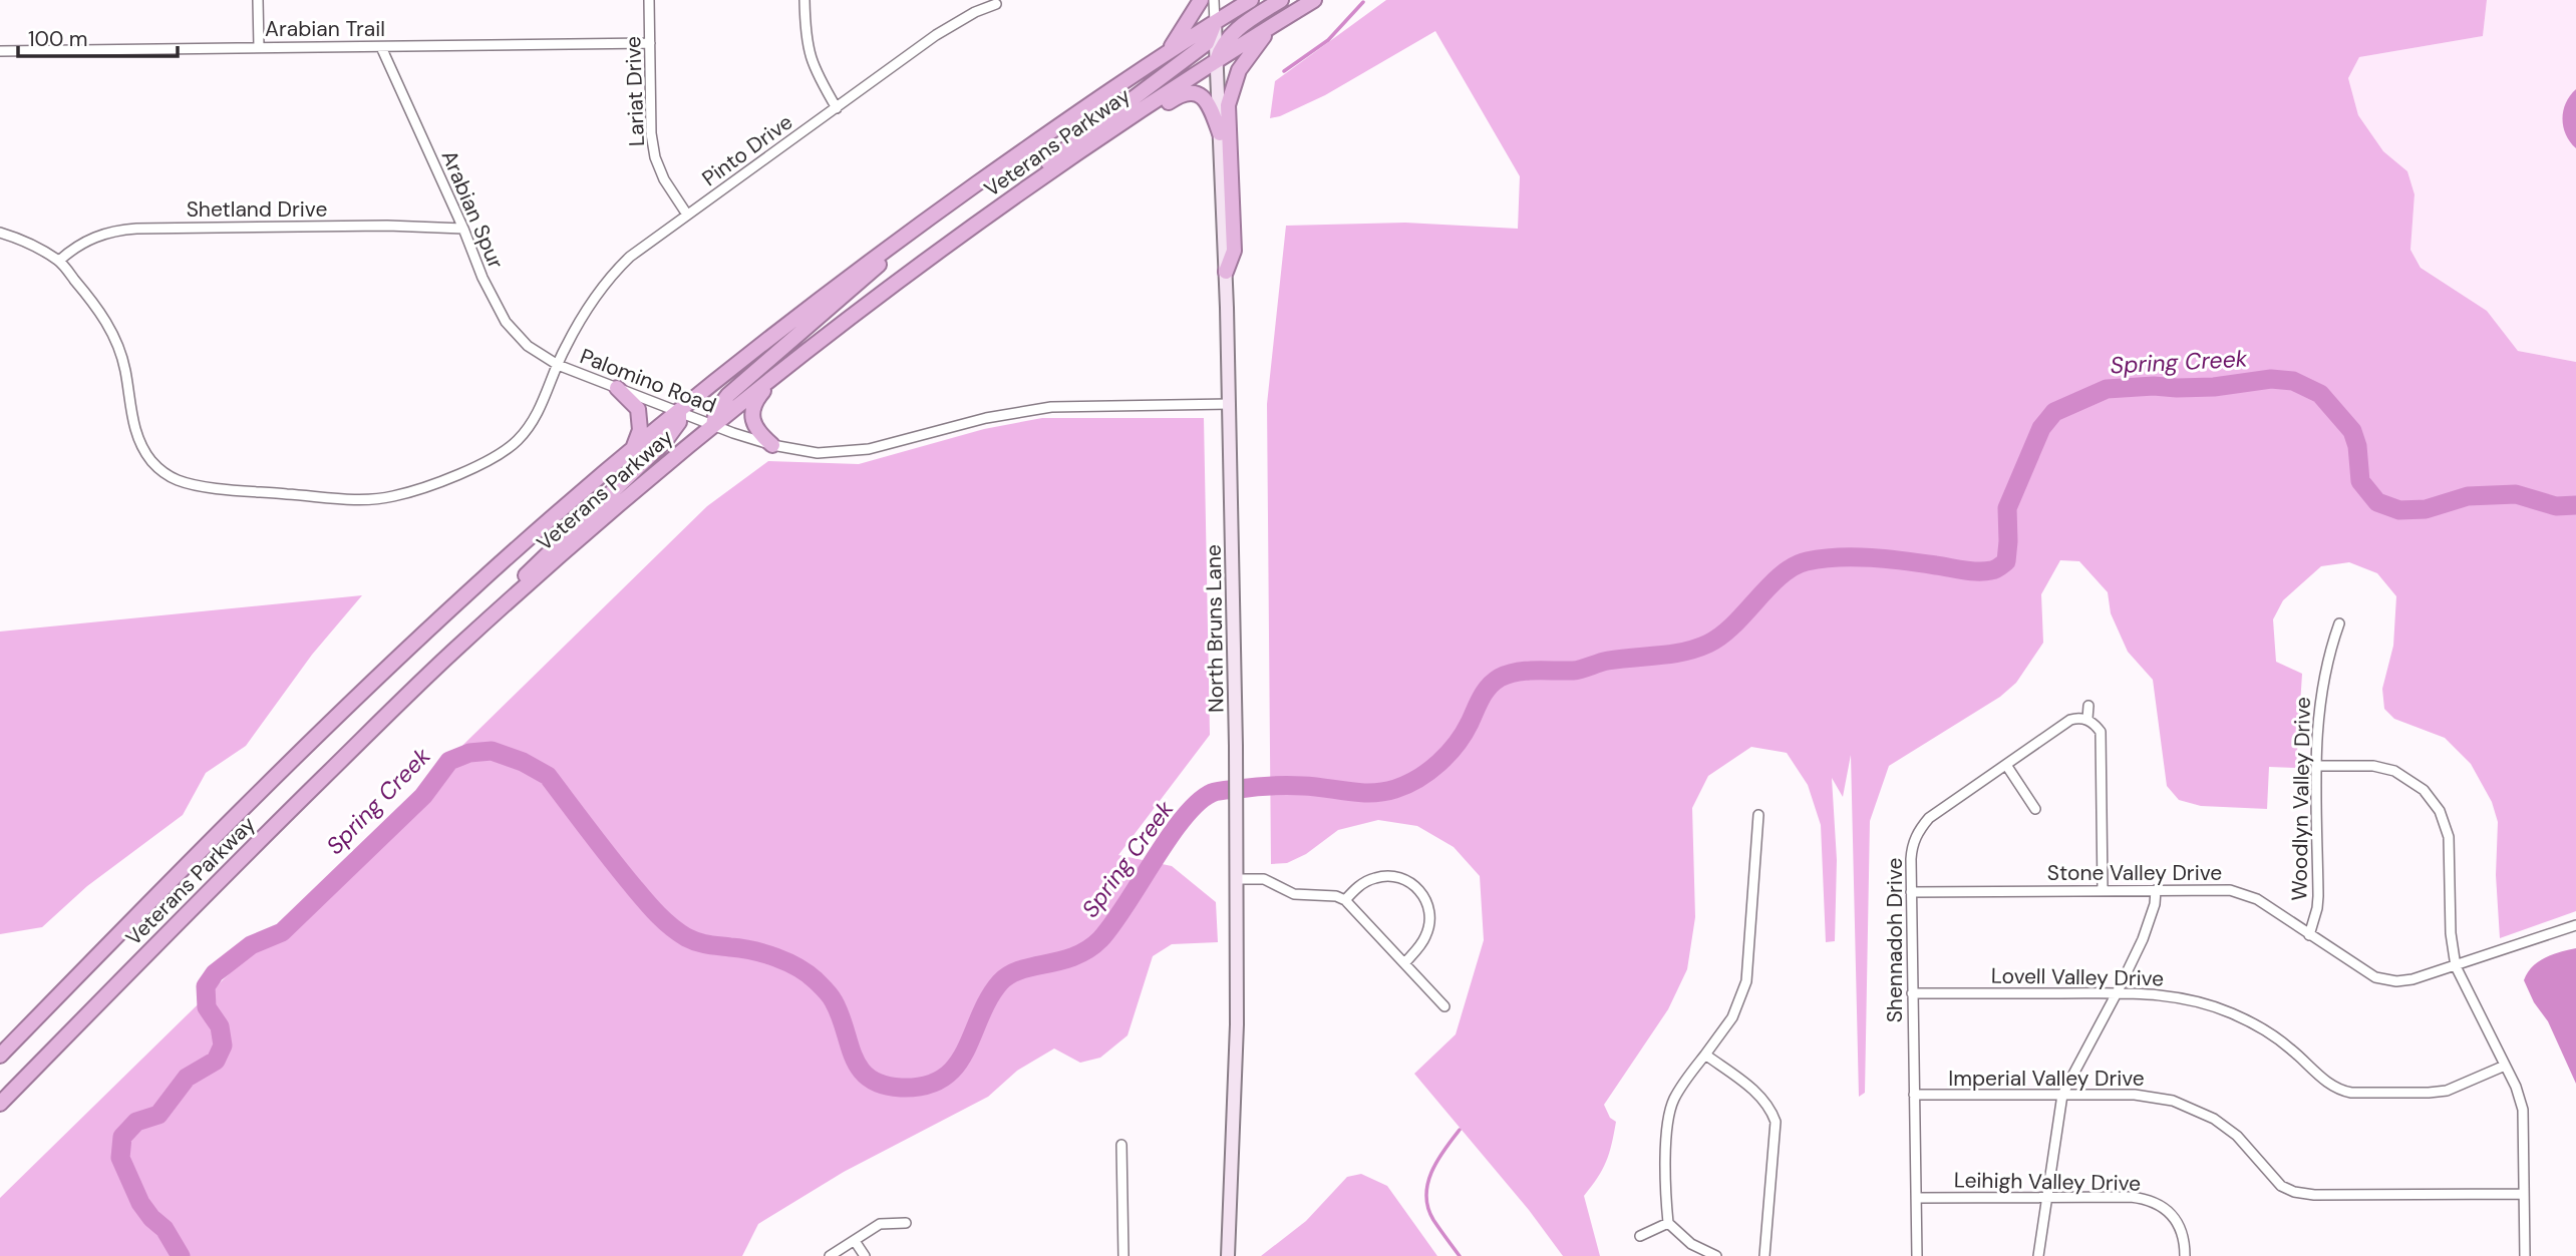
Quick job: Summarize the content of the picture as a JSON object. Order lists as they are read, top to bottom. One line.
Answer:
{"streets":{"highway":["Veterans Parkway"],"main road":["North Bruns Lane"],"street":["Arabian Trail","Lariat Drive","Pinto Drive","Shetland Drive","Arabian Spur","Palomino Road","Woodlyn Valley Drive","Stone Valley Drive","Shennadoh Drive","Lovell Valley Drive","Imperial Valley Drive","Leihigh Valley Drive"]},"crossings":[["Arabian Trail","Lariat Drive"],["Arabian Trail","Arabian Spur"],["Lariat Drive","Pinto Drive"],["Veterans Parkway","Palomino Road"],["Veterans Parkway","North Bruns Lane"],["Pinto Drive","Arabian Spur"],["Pinto Drive","Palomino Road"],["Shetland Drive","Arabian Spur"],["Shetland Drive","Palomino Road"],["Arabian Spur","Palomino Road"],["Palomino Road","North Bruns Lane"],["Woodlyn Valley Drive","Stone Valley Drive"],["Stone Valley Drive","Shennadoh Drive"],["Shennadoh Drive","Lovell Valley Drive"],["Shennadoh Drive","Imperial Valley Drive"],["Shennadoh Drive","Leihigh Valley Drive"]],"water":["Spring Creek"],"scale_bar":"100 m"}
